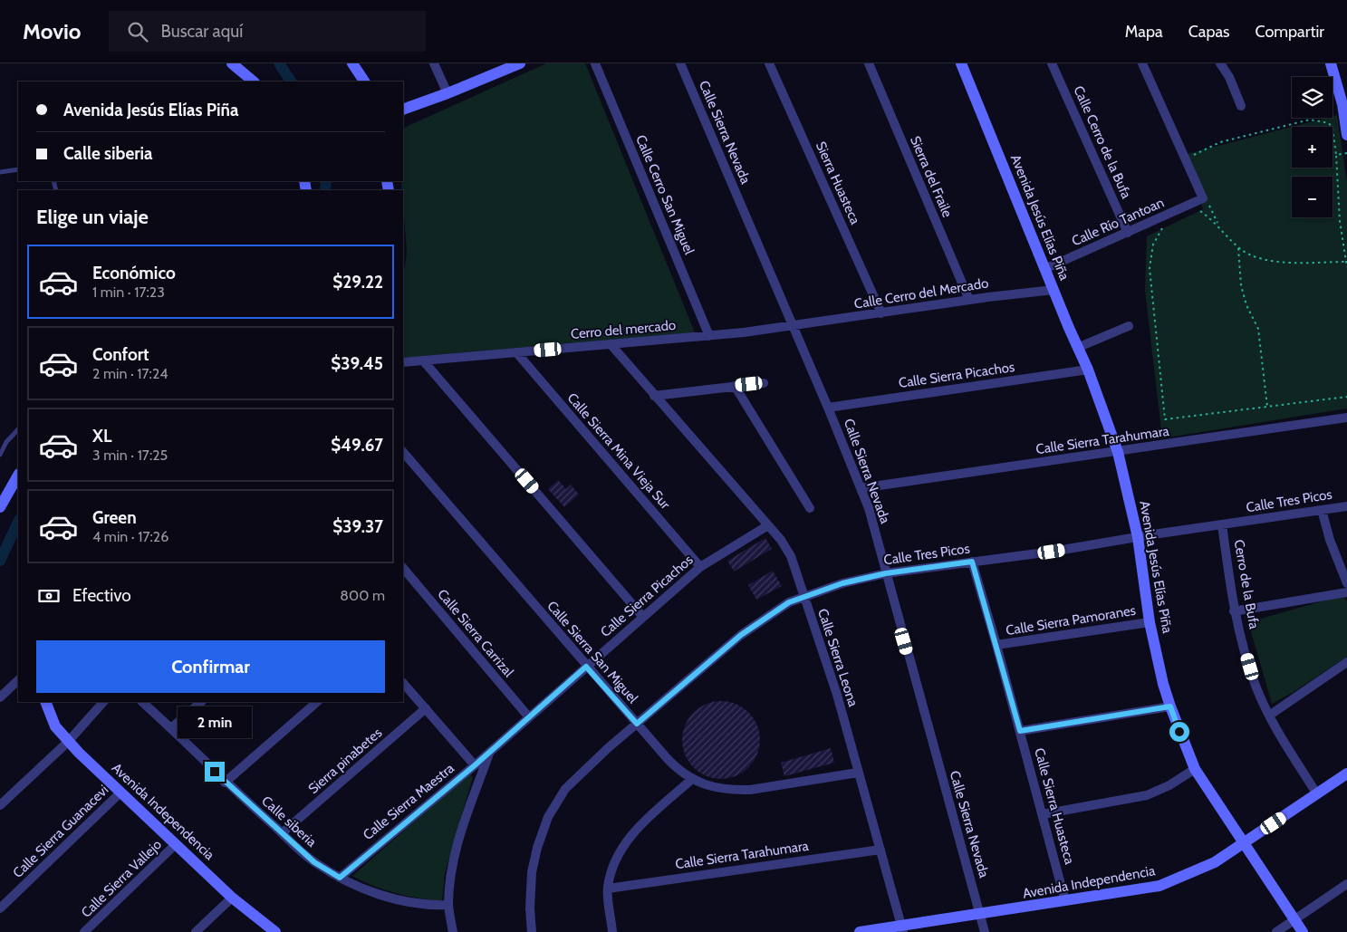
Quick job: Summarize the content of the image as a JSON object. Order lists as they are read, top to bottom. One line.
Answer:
{"streets":{"street":["Calle Sierra Nevada","Calle Cerro de la Bufa","Sierra del Fraile","Sierra Huasteca","Calle Cerro San Miguel","Avenida Jesús Elías Piña","Calle Río Tantoan","Calle Cerro del Mercado","Cerro del mercado","Calle Sierra Picachos","Calle Sierra Tarahumara","Calle Sierra Mina Vieja Sur","Calle Tres Picos","Cerro de la Bufa","Calle Sierra Pamoranes","Calle Sierra Carrizal","Calle Sierra San Miguel","Calle Sierra Leona","Sierra pinabetes","Calle Sierra Maestra","Calle Sierra Huasteca","Avenida Independencia","Calle siberia","Calle Sierra Guanacevi","Calle Sierra Vallejo"]},"crossings":[["Calle Sierra Nevada","Calle Cerro del Mercado"],["Calle Sierra Nevada","Cerro del mercado"],["Calle Sierra Nevada","Calle Sierra Picachos"],["Calle Sierra Nevada","Calle Sierra Tarahumara"],["Calle Sierra Nevada","Calle Tres Picos"],["Calle Sierra Nevada","Avenida Independencia"],["Calle Cerro de la Bufa","Calle Río Tantoan"],["Sierra del Fraile","Calle Cerro del Mercado"],["Sierra Huasteca","Calle Cerro del Mercado"],["Calle Cerro San Miguel","Cerro del mercado"],["Avenida Jesús Elías Piña","Calle Río Tantoan"],["Avenida Jesús Elías Piña","Calle Cerro del Mercado"],["Avenida Jesús Elías Piña","Calle Sierra Picachos"],["Avenida Jesús Elías Piña","Calle Sierra Tarahumara"],["Avenida Jesús Elías Piña","Calle Tres Picos"],["Avenida Jesús Elías Piña","Calle Sierra Pamoranes"],["Avenida Jesús Elías Piña","Avenida Independencia"],["Calle Cerro del Mercado","Cerro del mercado"],["Cerro del mercado","Calle Sierra Mina Vieja Sur"],["Cerro del mercado","Calle Sierra Leona"],["Calle Sierra Picachos","Calle Sierra Mina Vieja Sur"],["Calle Sierra Picachos","Calle Sierra Carrizal"],["Calle Sierra Picachos","Calle Sierra San Miguel"],["Calle Sierra Picachos","Calle Sierra Leona"],["Calle Sierra Picachos","Calle Sierra Maestra"],["Calle Sierra Picachos","Calle siberia"],["Calle Sierra Tarahumara","Calle Sierra Leona"],["Calle Tres Picos","Cerro de la Bufa"],["Calle Tres Picos","Calle Sierra San Miguel"],["Calle Tres Picos","Calle Sierra Leona"],["Calle Tres Picos","Calle Sierra Huasteca"],["Cerro de la Bufa","Avenida Independencia"],["Calle Sierra Pamoranes","Calle Sierra Huasteca"],["Calle Sierra San Miguel","Calle Sierra Leona"],["Calle Sierra Leona","Avenida Independencia"],["Sierra pinabetes","Calle siberia"],["Calle Sierra Maestra","Calle siberia"],["Calle Sierra Huasteca","Avenida Independencia"],["Avenida Independencia","Calle Sierra Guanacevi"],["Avenida Independencia","Calle Sierra Vallejo"]],"page":{"header":"Movio","search":"Buscar aquí","nav":["Mapa","Capas","Compartir"],"map_buttons":["+","−"],"banner":["Avenida Jesús Elías Piña","Calle siberia"],"heading":"Elige un viaje","list":[{"name":"Económico","note":"1 min · 17:23","value":"$29.22"},{"name":"Confort","note":"2 min · 17:24","value":"$39.45"},{"name":"XL","note":"3 min · 17:25","value":"$49.67"},{"name":"Green","note":"4 min · 17:26","value":"$39.37"}],"pay":["Efectivo","800 m"],"buttons":"Confirmar","bubble":"2 min"}}
